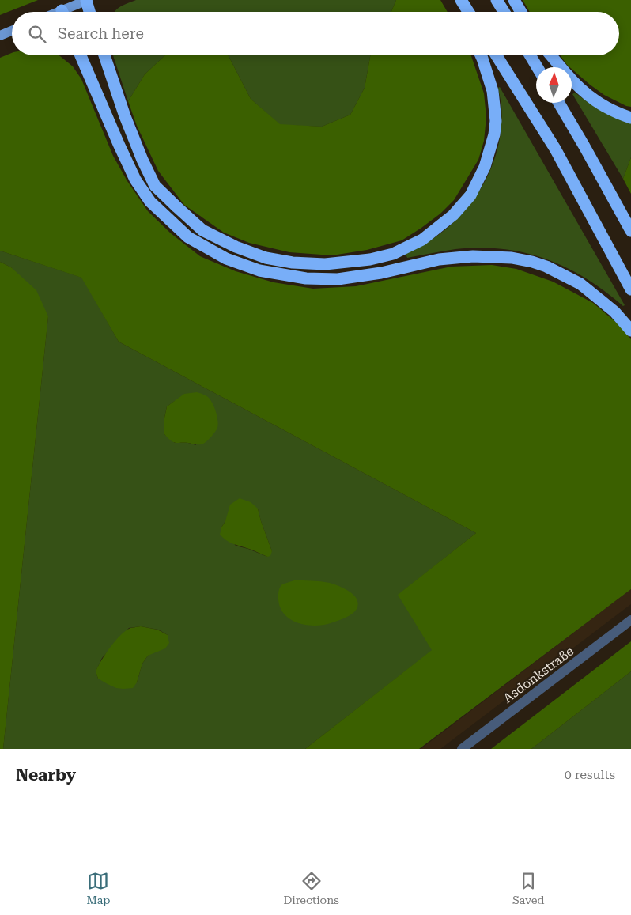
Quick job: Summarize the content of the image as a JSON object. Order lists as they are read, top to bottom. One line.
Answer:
{"streets":{"street":["Asdonkstraße"]},"north":"top","page":{"search":"Search here","heading":["Nearby","0 results"],"nav":["Map","Directions","Saved"]}}
